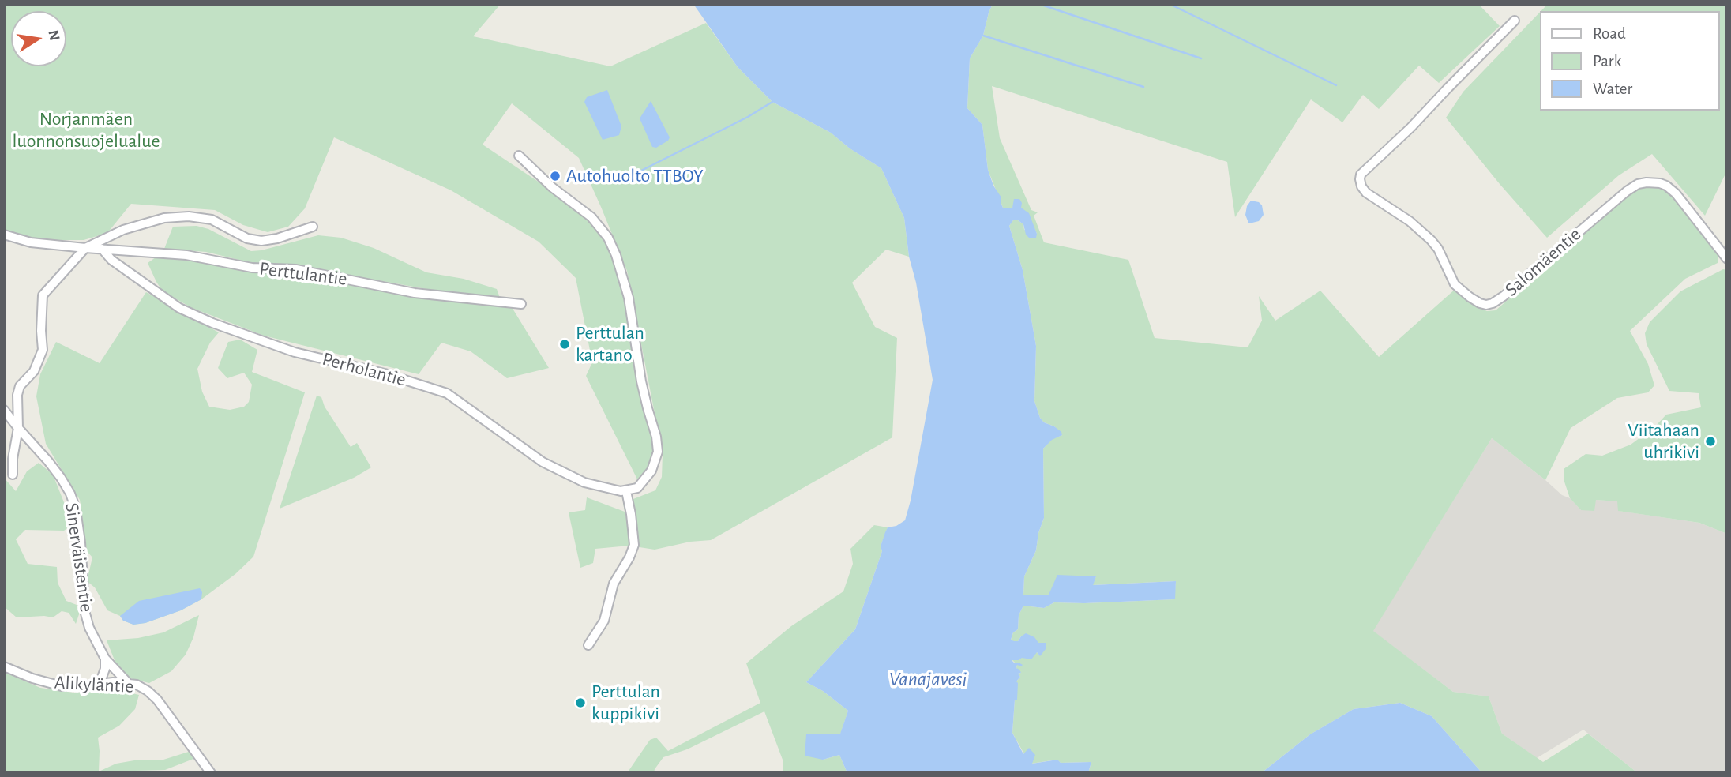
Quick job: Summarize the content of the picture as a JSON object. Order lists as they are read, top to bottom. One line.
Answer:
{"streets":{"street":["Salomäentie","Perttulantie","Perholantie","Sinerväistentie","Alikyläntie"]},"crossings":[["Perttulantie","Perholantie"],["Sinerväistentie","Alikyläntie"]],"water":["Vanajavesi"],"parks":["Norjanmäen luonnonsuojelualue"],"places":["Autohuolto TTBOY","Perttulan kartano","Viitahaan uhrikivi","Perttulan kuppikivi"],"legend":["Road","Park","Water"],"north":"right"}
